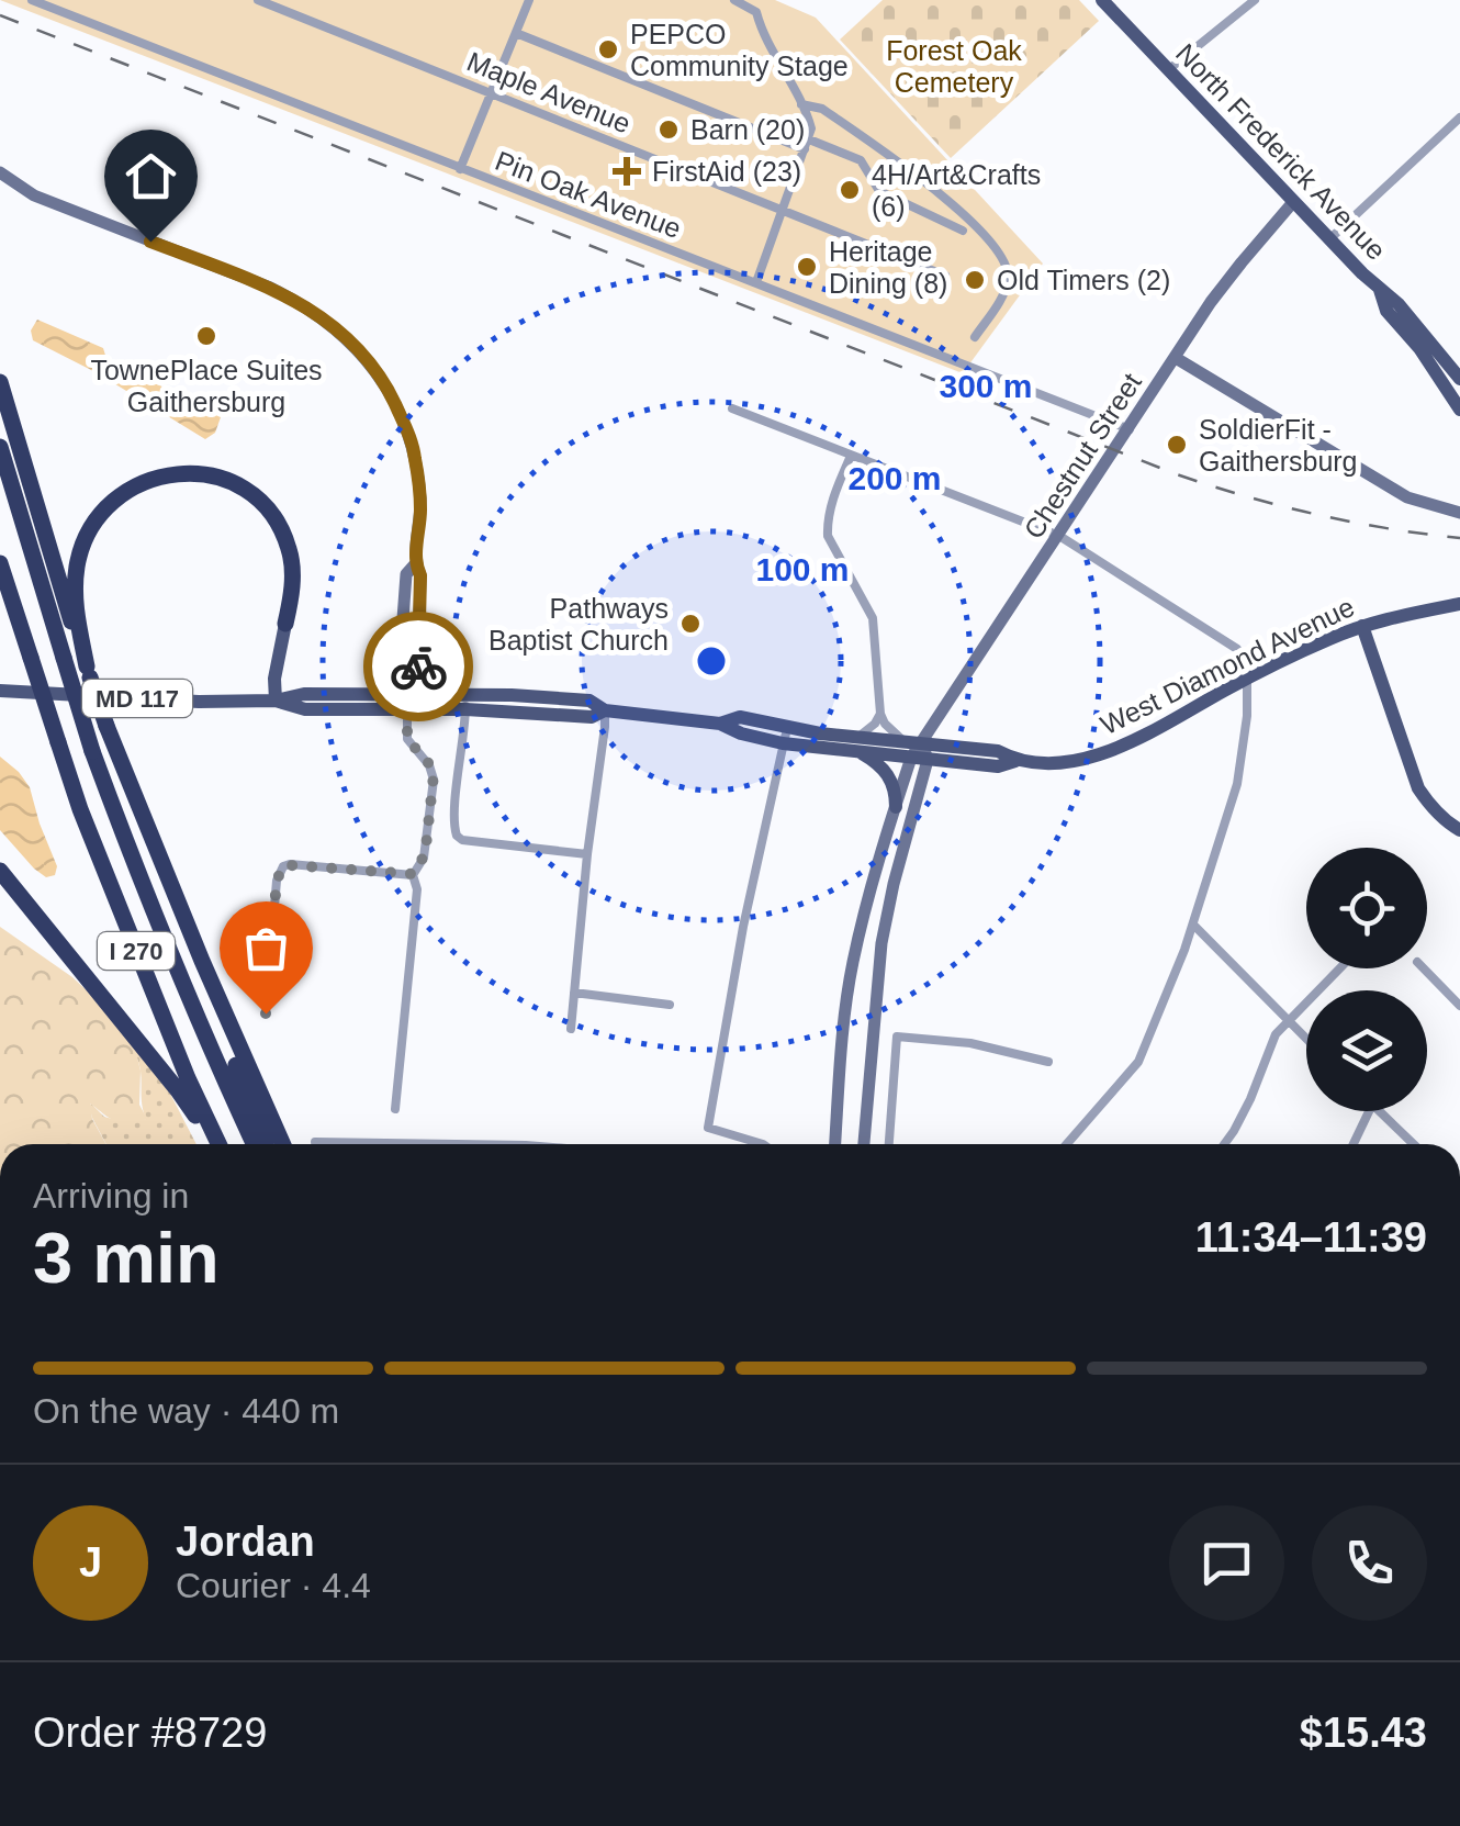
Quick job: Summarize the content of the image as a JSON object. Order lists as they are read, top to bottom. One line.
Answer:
{"streets":{"highway":["I 270"],"main road":["North Frederick Avenue","West Diamond Avenue","MD 117"],"street":["Maple Avenue","Pin Oak Avenue","Chestnut Street"]},"crossings":[["North Frederick Avenue","Chestnut Street"],["Pin Oak Avenue","Chestnut Street"],["Chestnut Street","West Diamond Avenue"]],"parks":["Forest Oak Cemetery"],"places":{"other":["PEPCO Community Stage","Barn (20)","4H/Art&Crafts (6)","Heritage Dining (8)","Old Timers (2)","TownePlace Suites Gaithersburg","SoldierFit - Gaithersburg","Pathways Baptist Church"],"health":["FirstAid (23)"]},"page":{"heading":["3 min","Arriving in","11:34–11:39"],"panel":["Jordan","Courier · 4.4","Order #8729","$15.43"],"bar":"On the way · 440 m","round":"J"},"rings":["300 m","200 m","100 m"]}
